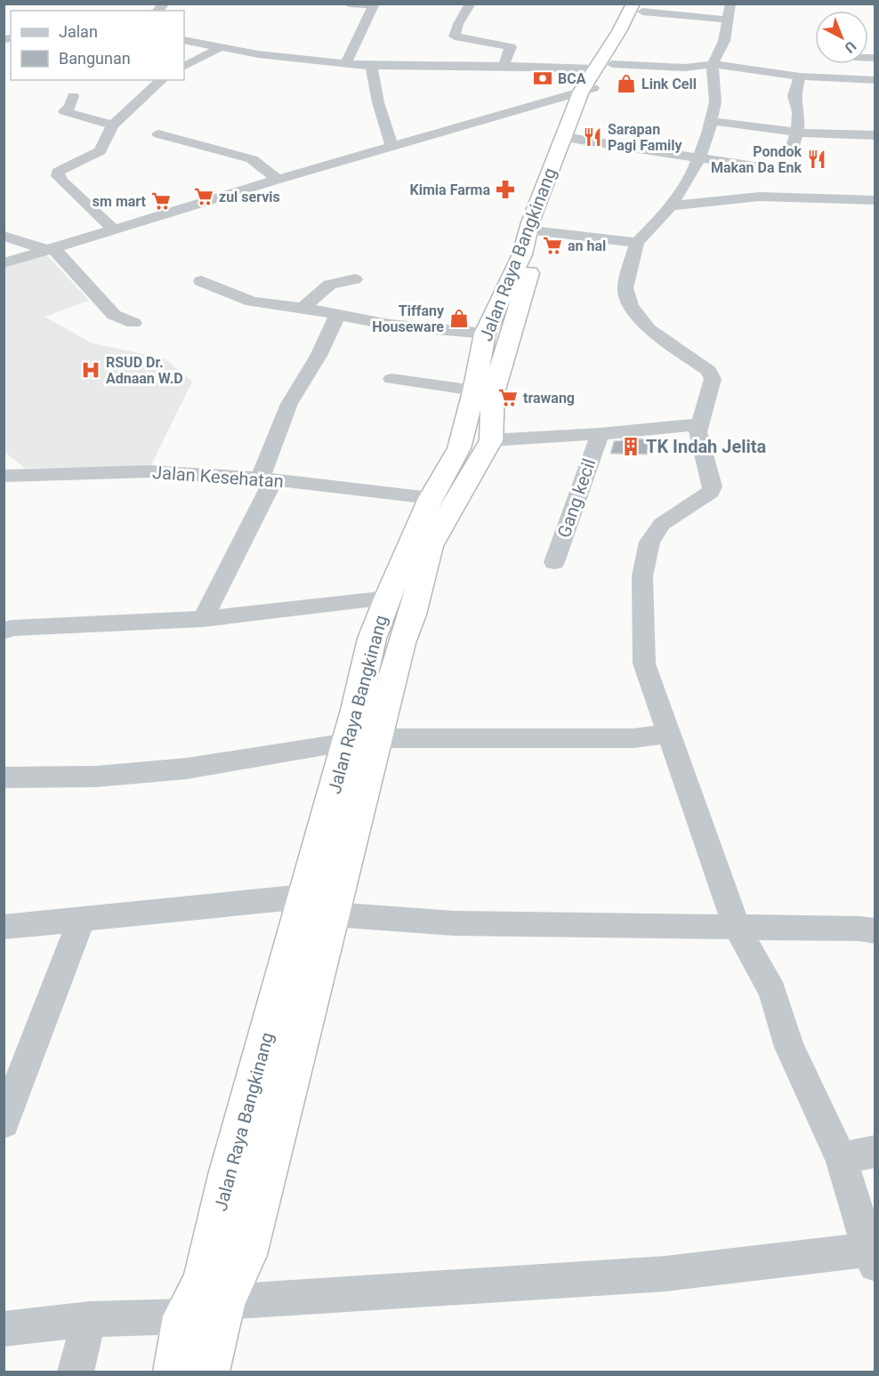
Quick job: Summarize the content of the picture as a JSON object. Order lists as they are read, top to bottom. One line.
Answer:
{"streets":{"highway":["Jalan Raya Bangkinang"],"street":["Jalan Kesehatan","Gang kecil"]},"crossings":[["Jalan Raya Bangkinang","Jalan Kesehatan"]],"places":{"bank":["BCA"],"shop":["Link Cell","Tiffany Houseware"],"restaurant":["Sarapan Pagi Family","Pondok Makan Da Enk"],"pharmacy":["Kimia Farma"],"supermarket":["zul servis","sm mart","an hal","trawang"],"hospital":["RSUD Dr. Adnaan W.D"],"building":["TK Indah Jelita"]},"legend":["Jalan","Bangunan"],"north":"bottom right"}
